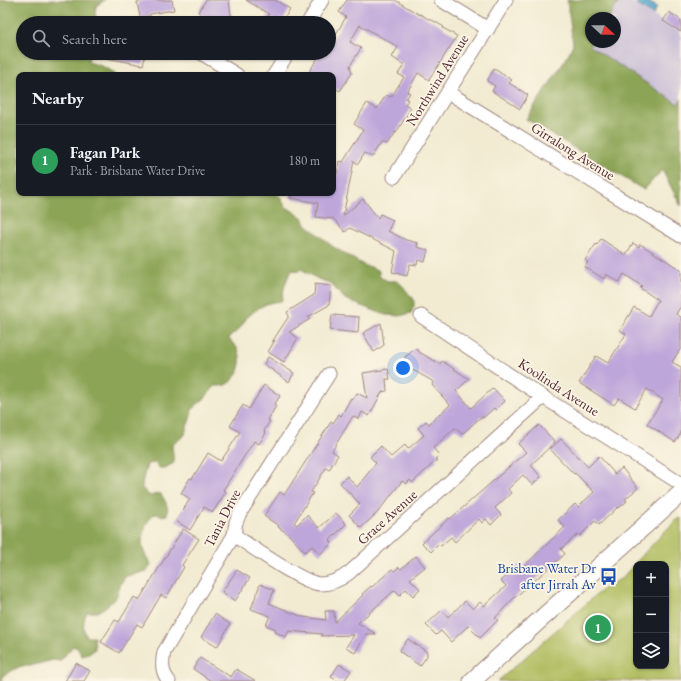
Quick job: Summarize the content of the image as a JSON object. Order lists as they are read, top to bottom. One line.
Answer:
{"streets":{"street":["Northwind Avenue","Girralong Avenue","Koolinda Avenue","Grace Avenue","Tania Drive"]},"crossings":[["Northwind Avenue","Girralong Avenue"],["Koolinda Avenue","Grace Avenue"],["Grace Avenue","Tania Drive"]],"places":{"bus stop":["Brisbane Water Dr after Jirrah Av"]},"north":"right","page":{"search":"Search here","heading":"Nearby","list":[{"mark":"1","name":"Fagan Park","note":"Park · Brisbane Water Drive","value":"180 m"}],"map_buttons":["+","−"],"pins":"1"}}
